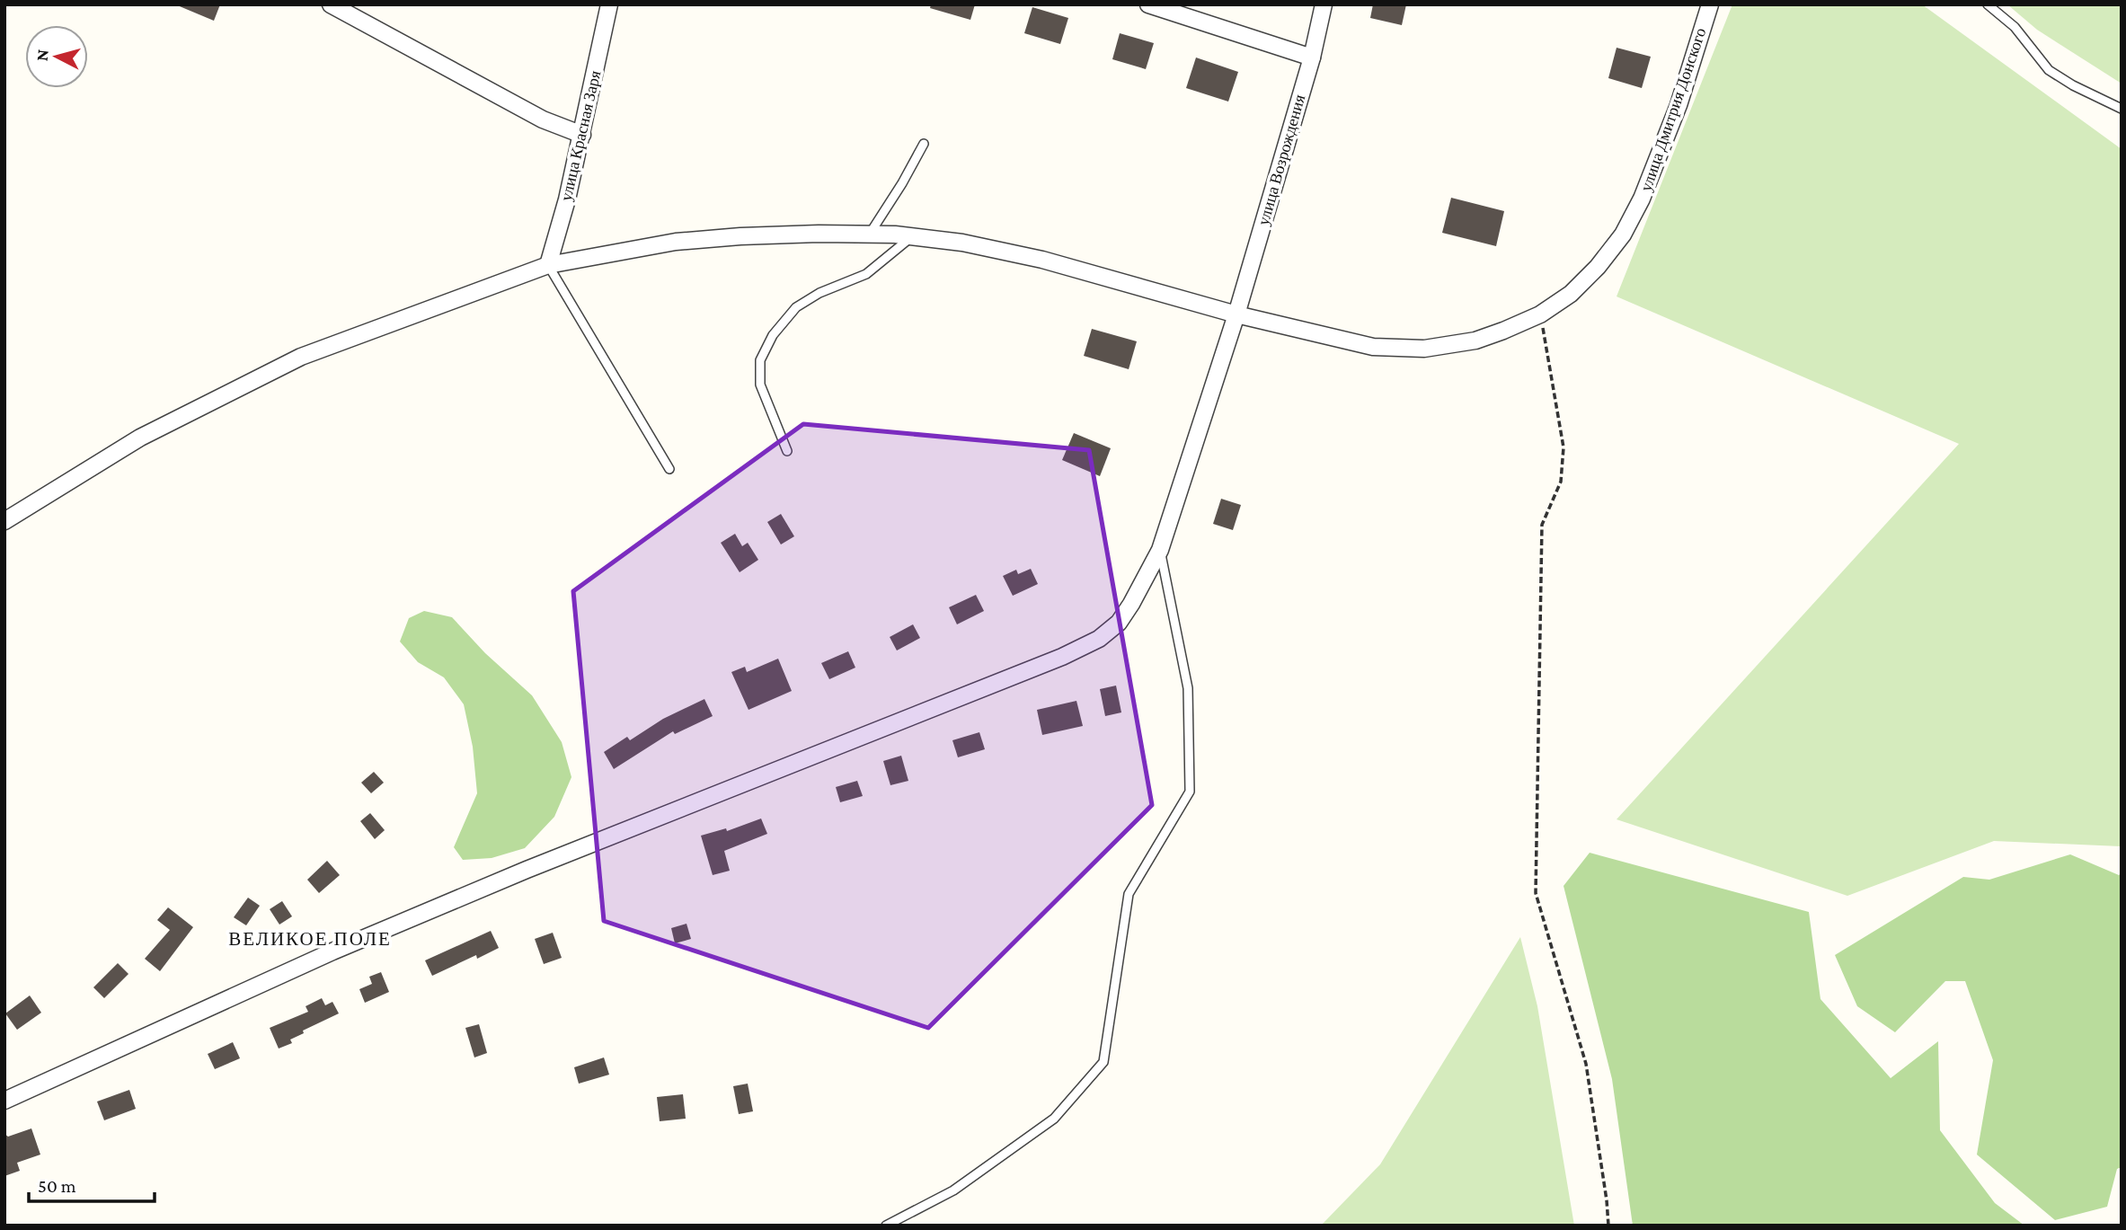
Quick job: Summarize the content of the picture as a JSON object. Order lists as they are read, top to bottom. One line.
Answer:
{"streets":{"street":["улица Дмитрия Донского","улица Красная Заря","улица Возрождения"]},"crossings":[["улица Дмитрия Донского","улица Красная Заря"],["улица Дмитрия Донского","улица Возрождения"]],"districts":["ВЕЛИКОЕ ПОЛЕ"],"scale_bar":"50 m","north":"left"}
